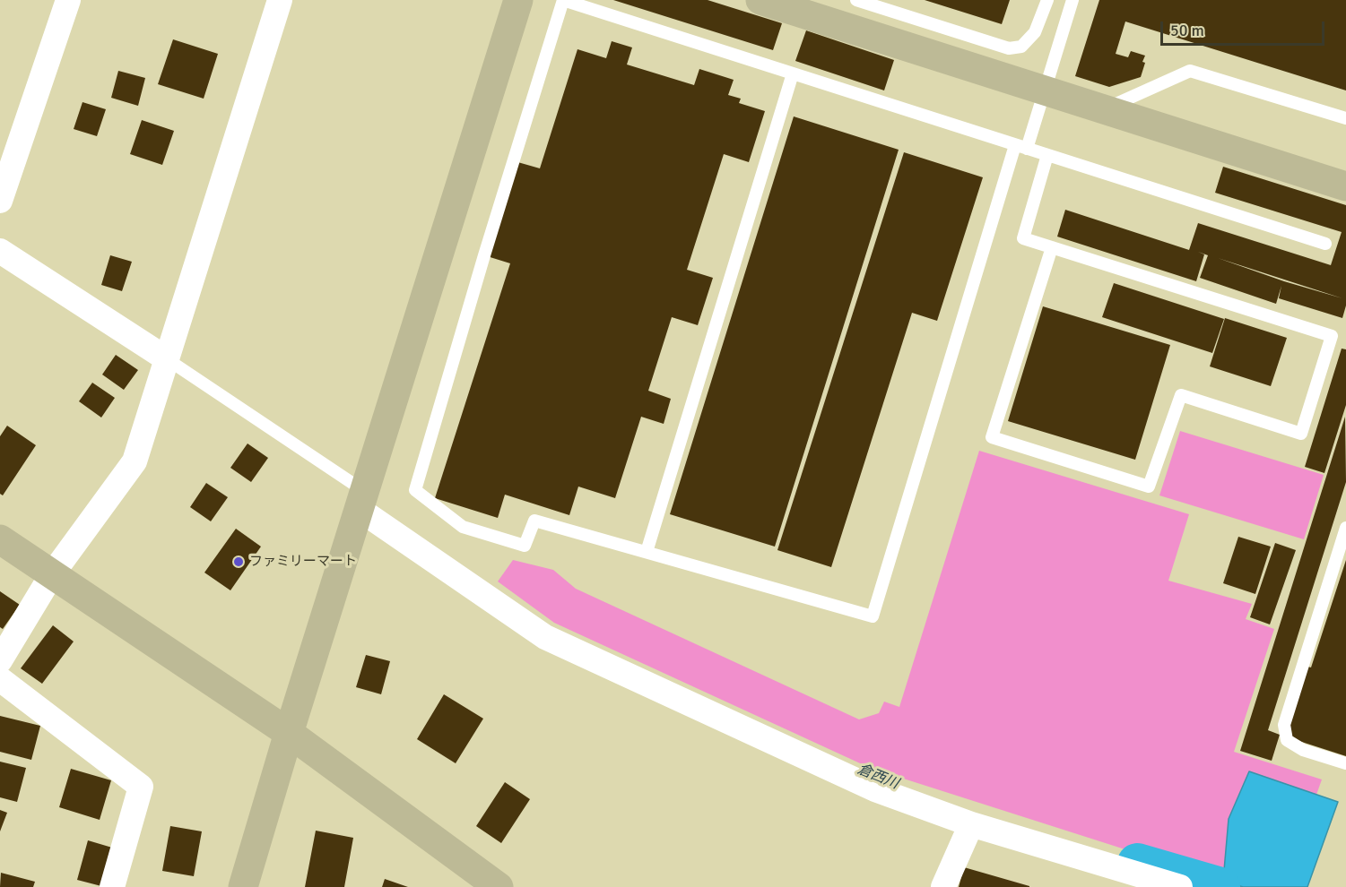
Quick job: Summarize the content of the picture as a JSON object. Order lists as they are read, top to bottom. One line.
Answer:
{"water":["倉西川"],"places":["ファミリーマート"],"scale_bar":"50 m"}
